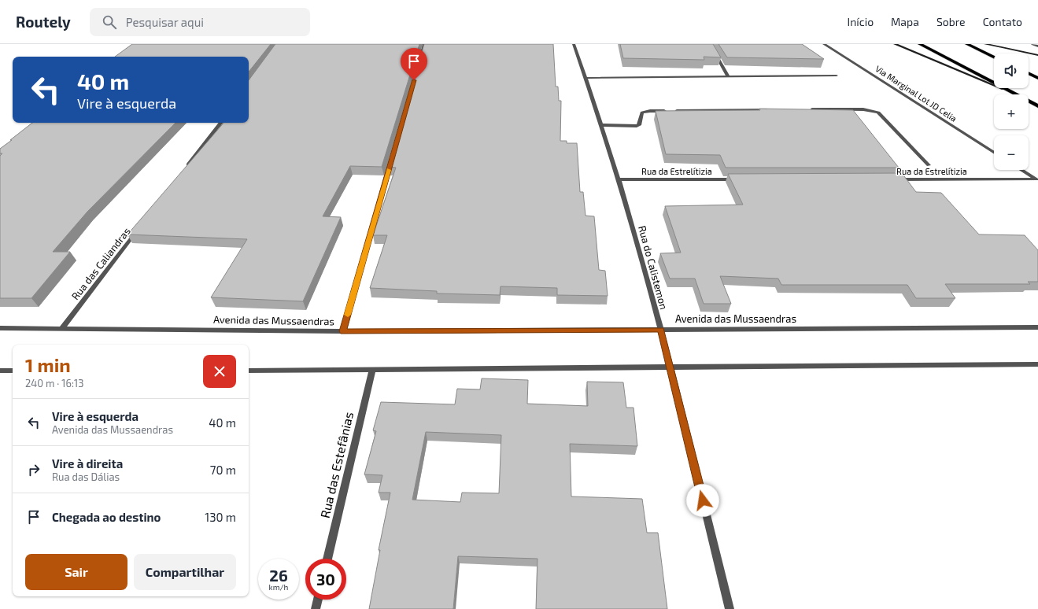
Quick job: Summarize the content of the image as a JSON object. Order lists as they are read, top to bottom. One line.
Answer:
{"streets":{"street":["Via Marginal Lot JD Celia","Rua da Estrelítizia","Rua das Caliandras","Rua do Calistemon","Avenida das Mussaendras","Rua das Estefânias"]},"crossings":[["Rua da Estrelítizia","Rua do Calistemon"],["Rua das Caliandras","Avenida das Mussaendras"],["Rua do Calistemon","Avenida das Mussaendras"]],"page":{"header":"Routely","search":"Pesquisar aqui","nav":["Início","Mapa","Sobre","Contato"],"map_buttons":["+","−"],"turn":["40 m","Vire à esquerda"],"heading":["1 min","240 m · 16:13"],"list":[{"name":"Vire à esquerda","note":"Avenida das Mussaendras","value":"40 m"},{"name":"Vire à direita","note":"Rua das Dálias","value":"70 m"},{"name":"Chegada ao destino","value":"130 m"}],"buttons":["Sair","Compartilhar"],"speed":"26 km/h","limit":"30"}}
